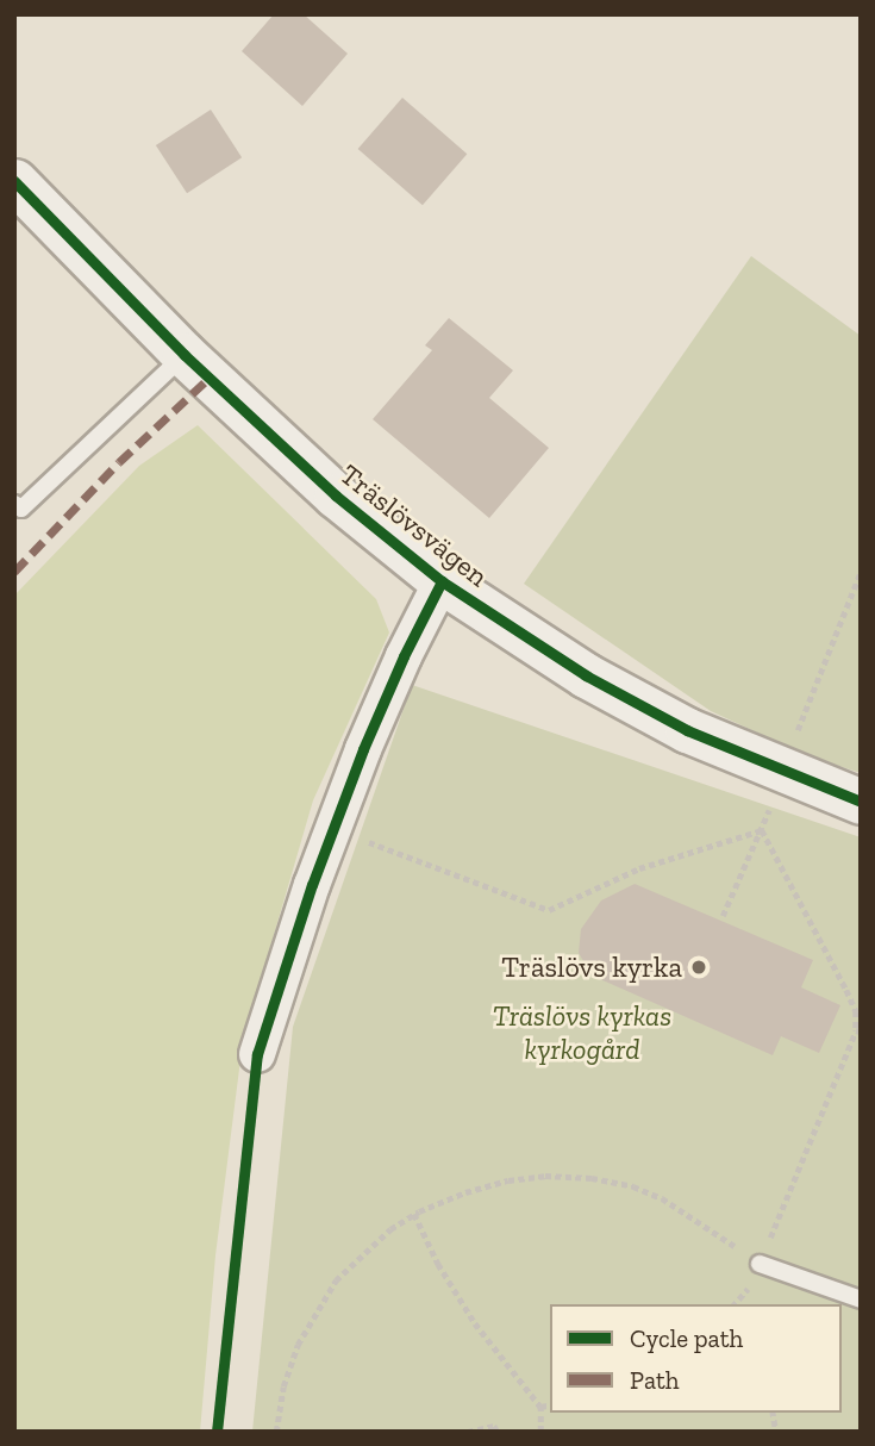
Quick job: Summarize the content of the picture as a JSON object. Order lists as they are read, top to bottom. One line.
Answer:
{"streets":{"street":["Träslövsvägen"]},"parks":["Träslövs kyrkas kyrkogård"],"places":["Träslövs kyrka"],"legend":["Cycle path","Path"]}
